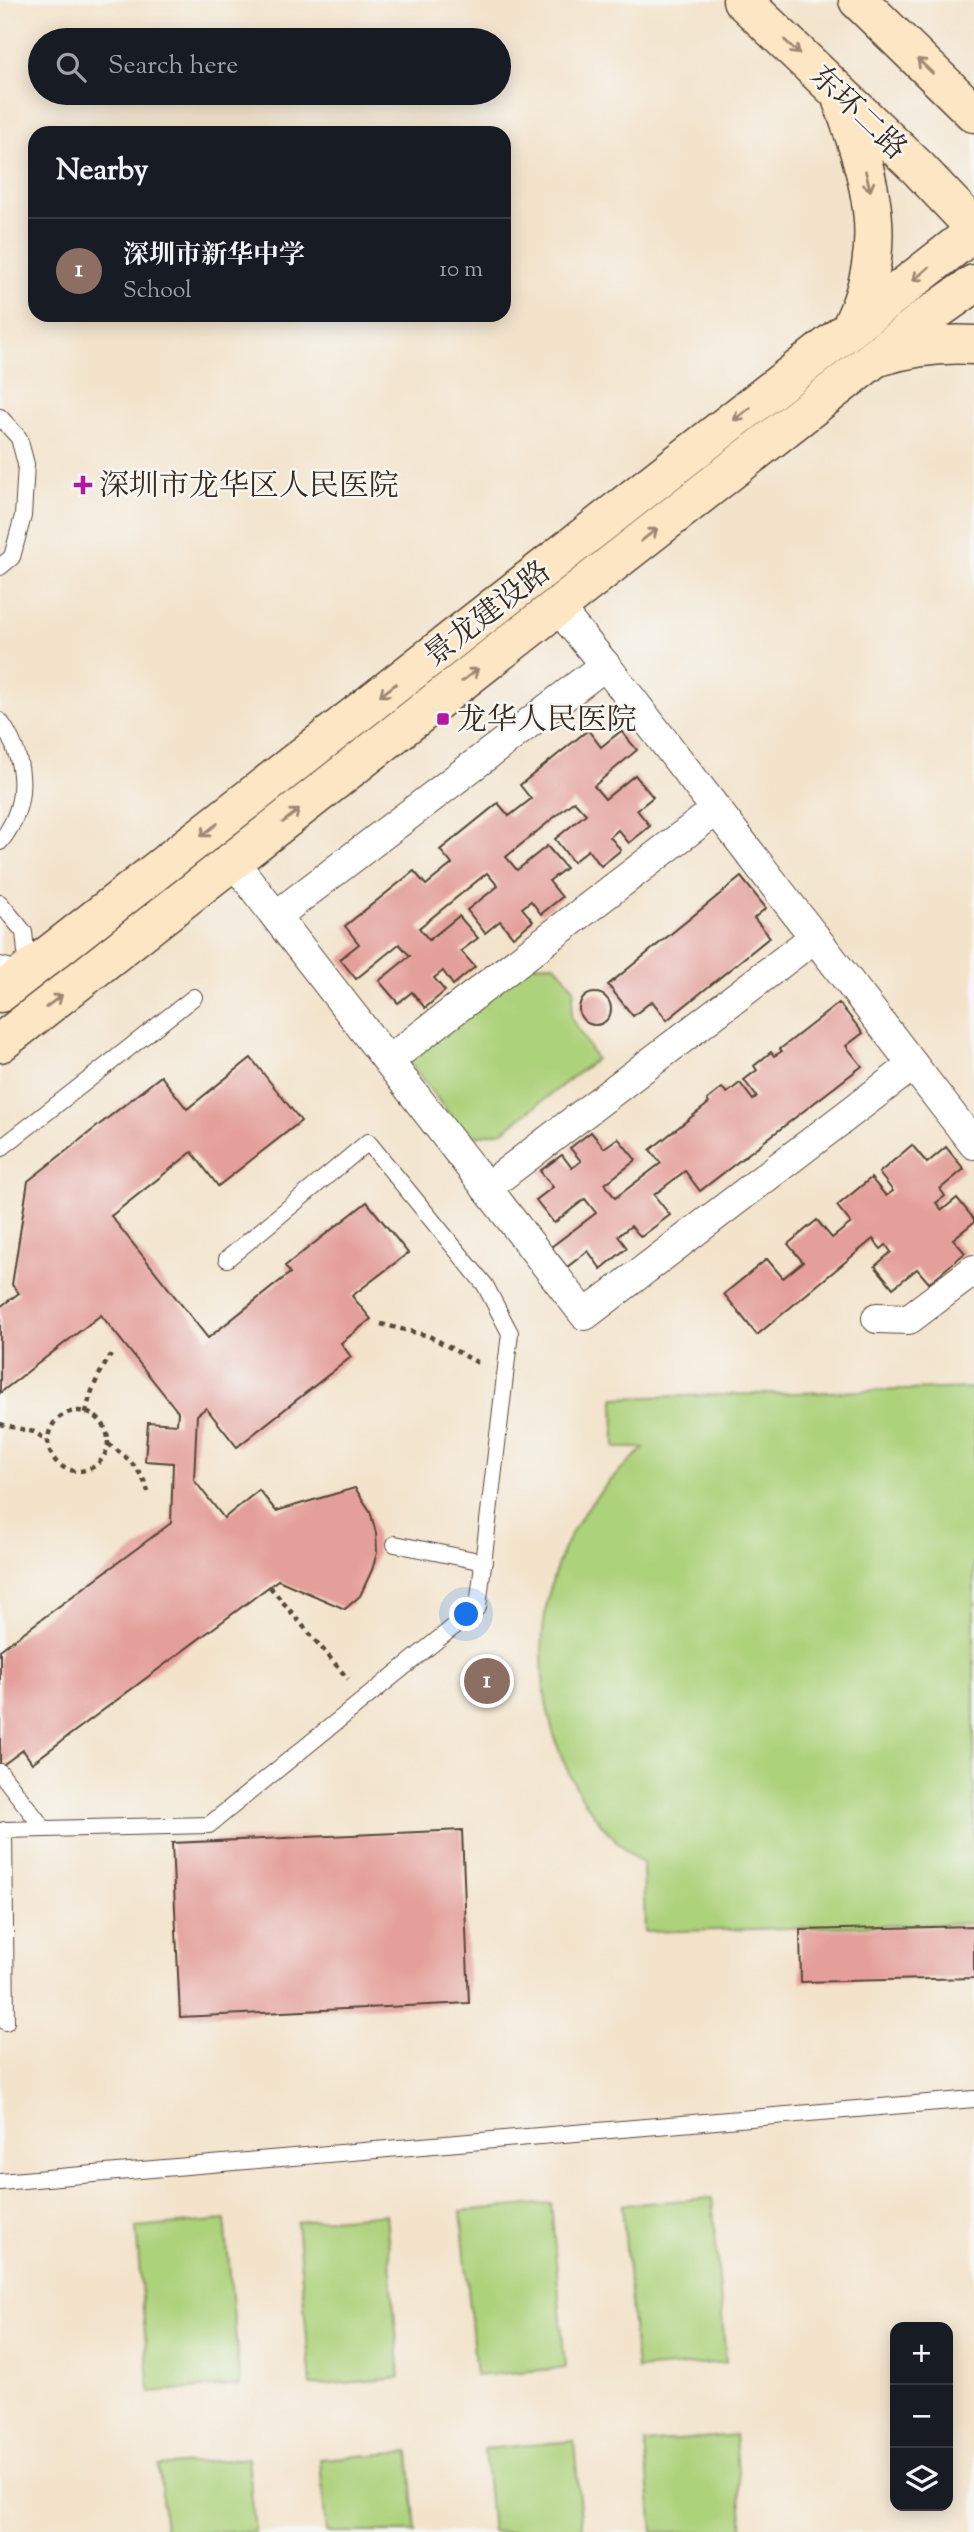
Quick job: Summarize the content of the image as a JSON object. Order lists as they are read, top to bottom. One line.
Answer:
{"streets":{"main road":["东环二路","景龙建设路"]},"crossings":[["东环二路","景龙建设路"]],"places":{"health":["深圳市龙华区人民医院"],"transit":["龙华人民医院"]},"page":{"search":"Search here","heading":"Nearby","list":[{"mark":"1","name":"深圳市新华中学","note":"School","value":"10 m"}],"pins":"1","map_buttons":["+","−"]}}
